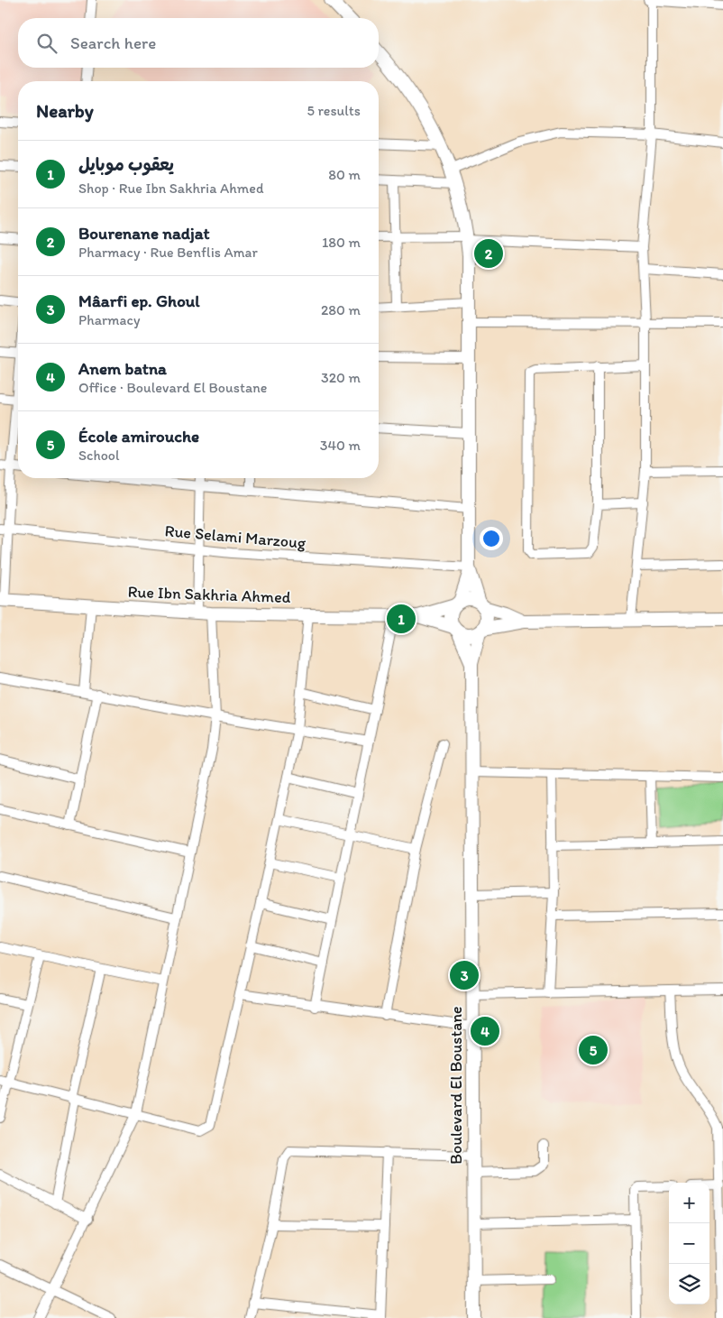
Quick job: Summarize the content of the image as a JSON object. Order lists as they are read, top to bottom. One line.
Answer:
{"streets":{"main road":["Rue Ibn Sakhria Ahmed","Boulevard El Boustane"],"street":["Rue Selami Marzoug"]},"page":{"search":"Search here","heading":["Nearby","5 results"],"list":[{"mark":"1","name":"يعقوب موبايل","note":"Shop · Rue Ibn Sakhria Ahmed","value":"80 m"},{"mark":"2","name":"Bourenane nadjat","note":"Pharmacy · Rue Benflis Amar","value":"180 m"},{"mark":"3","name":"Mâarfi ep. Ghoul","note":"Pharmacy","value":"280 m"},{"mark":"4","name":"Anem batna","note":"Office · Boulevard El Boustane","value":"320 m"},{"mark":"5","name":"École amirouche","note":"School","value":"340 m"}],"pins":["2","1","3","4","5"],"map_buttons":["+","−"]}}
